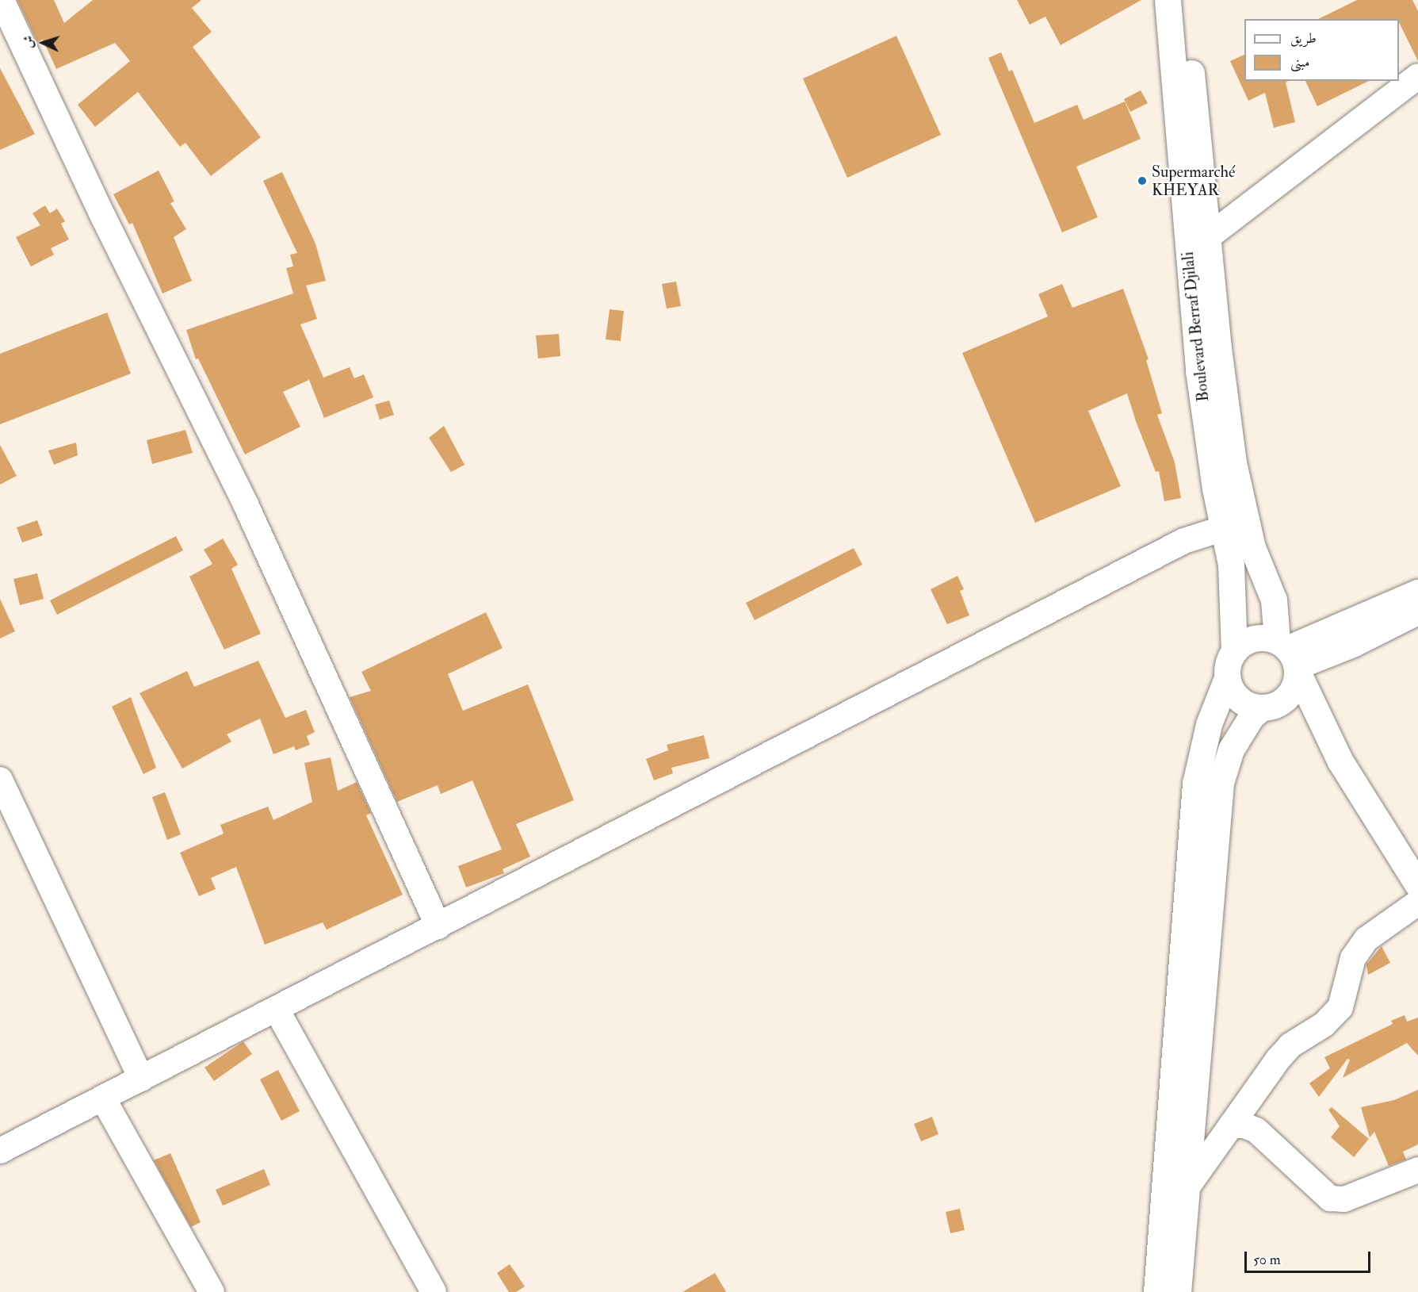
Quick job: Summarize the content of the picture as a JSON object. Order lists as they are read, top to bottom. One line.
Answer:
{"streets":{"highway":["Boulevard Berraf Djilali"]},"places":["Supermarché KHEYAR"],"legend":["طريق","مبنى"],"scale_bar":"50 m","north":"left"}
